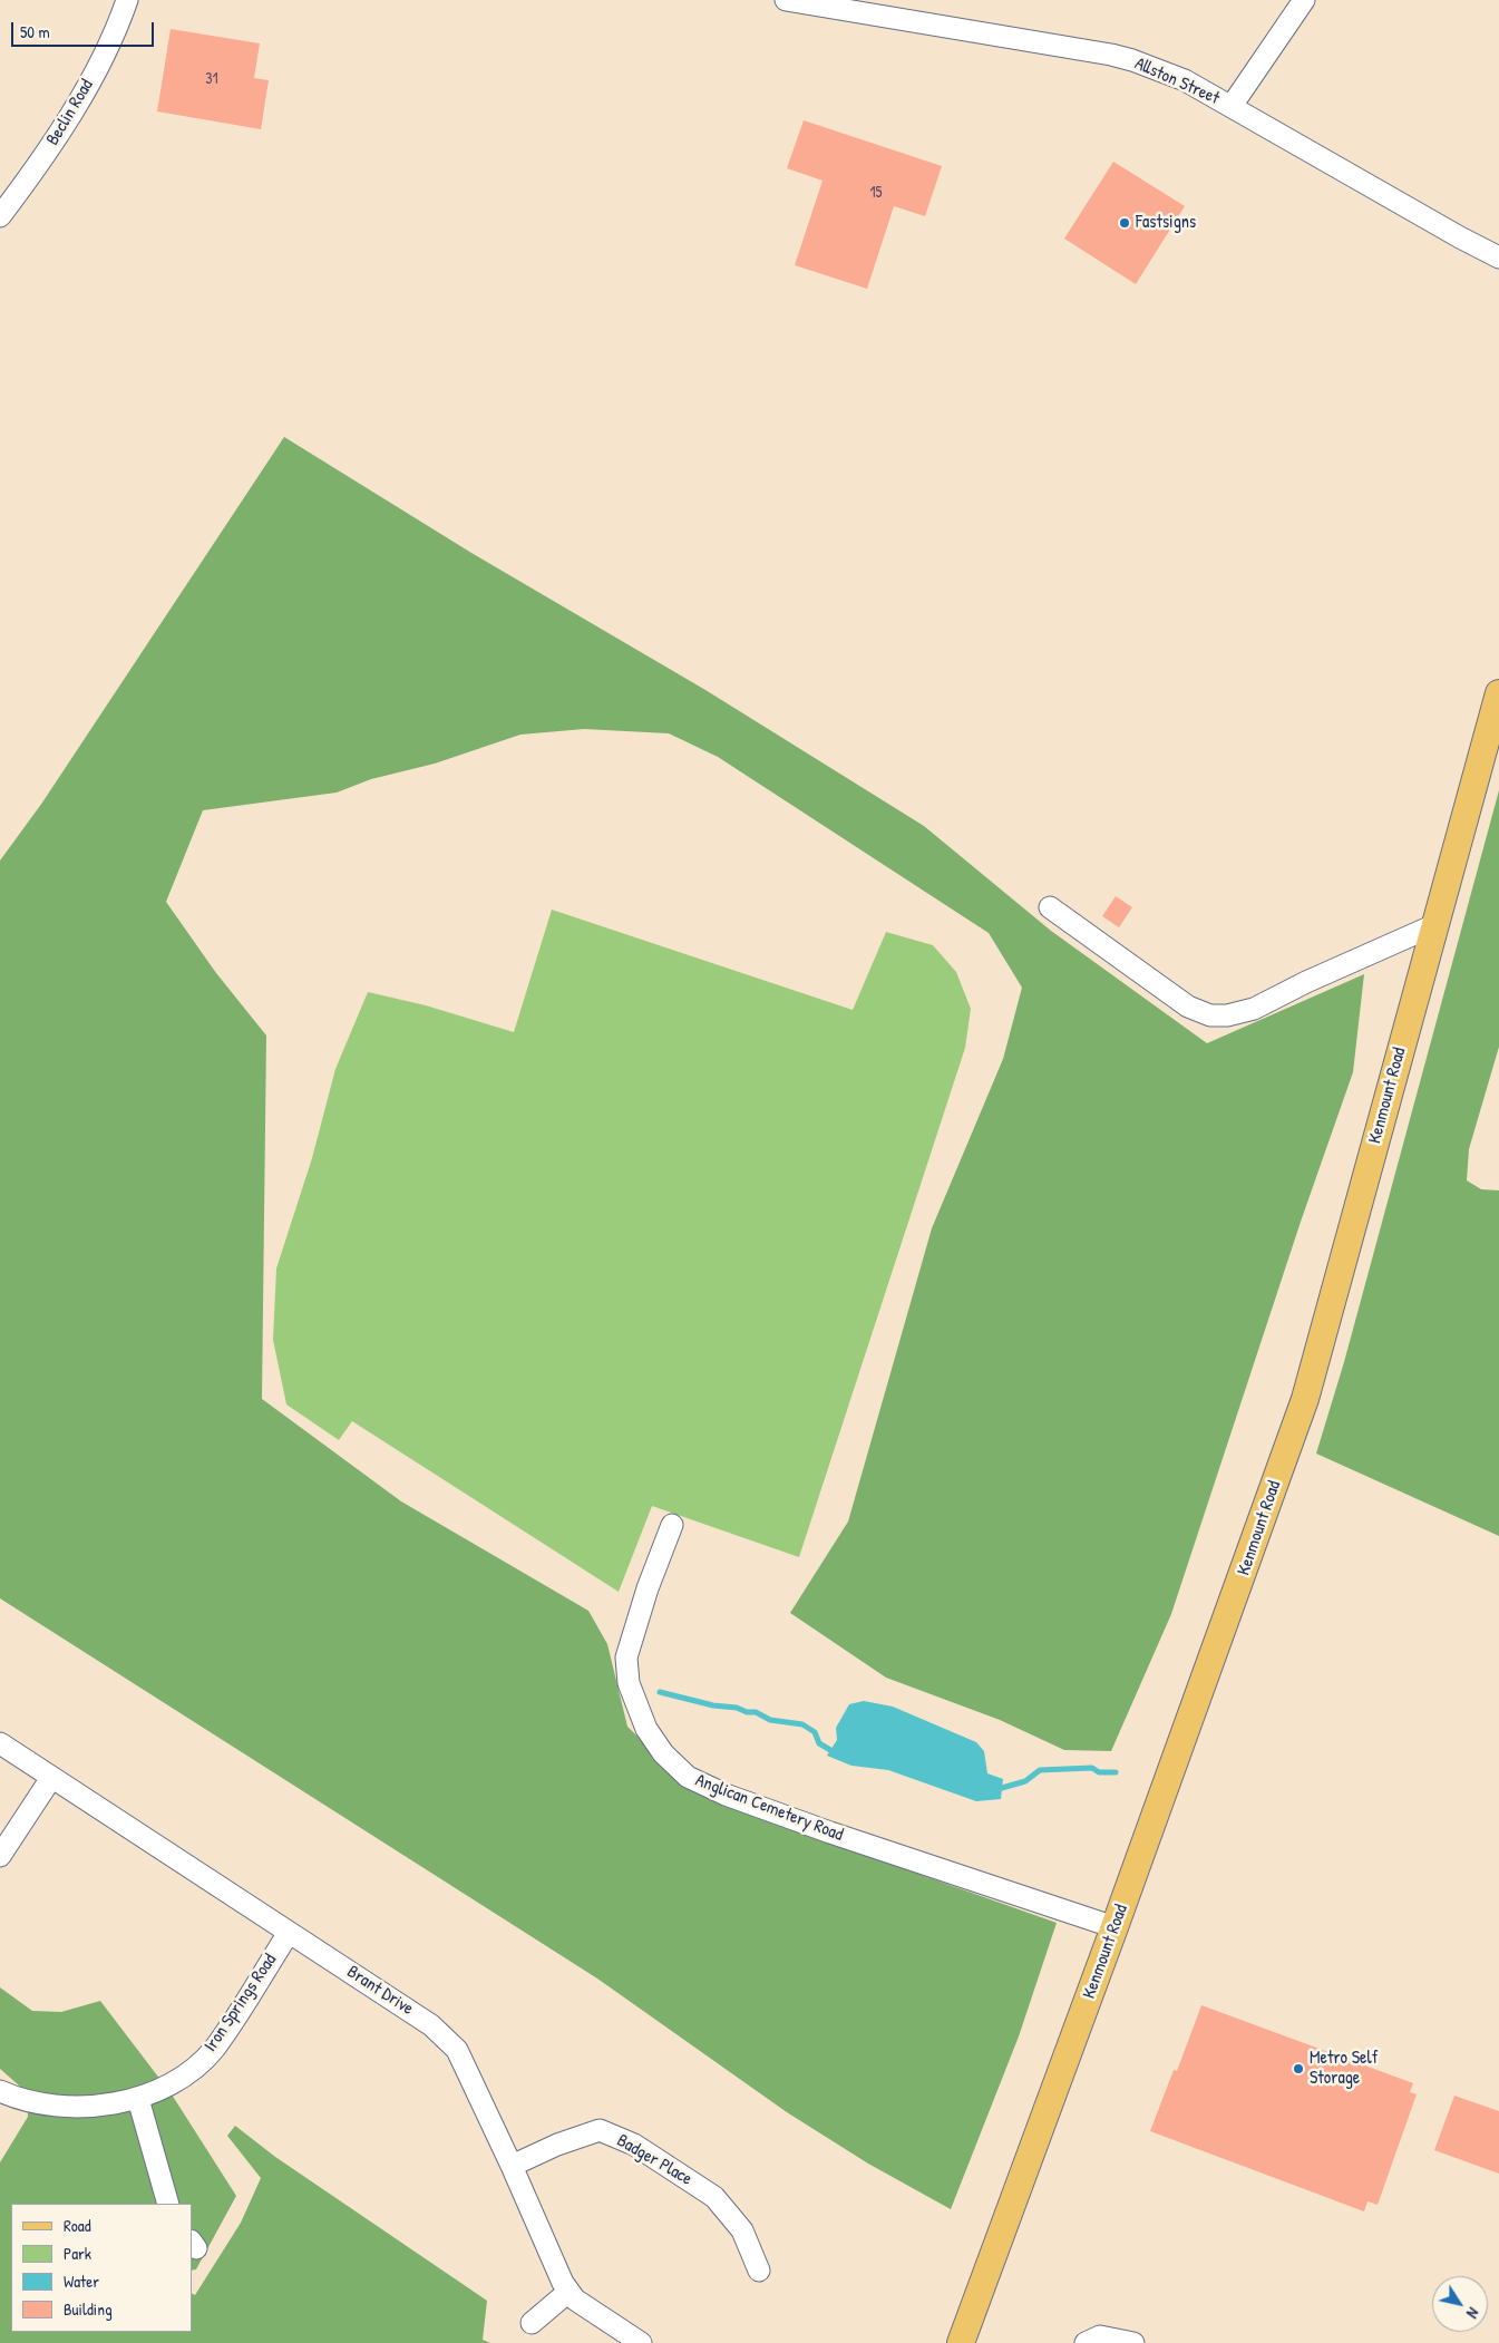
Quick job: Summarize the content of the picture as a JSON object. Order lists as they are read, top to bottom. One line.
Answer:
{"streets":{"main road":["Kenmount Road"],"street":["Allston Street","Beclin Road","Anglican Cemetery Road","Brant Drive","Iron Springs Road","Badger Place"]},"crossings":[["Kenmount Road","Anglican Cemetery Road"],["Brant Drive","Iron Springs Road"],["Brant Drive","Badger Place"]],"places":["Fastsigns","Metro Self Storage"],"house_numbers":["31","15"],"legend":["Road","Park","Water","Building"],"scale_bar":"50 m","north":"bottom right"}
